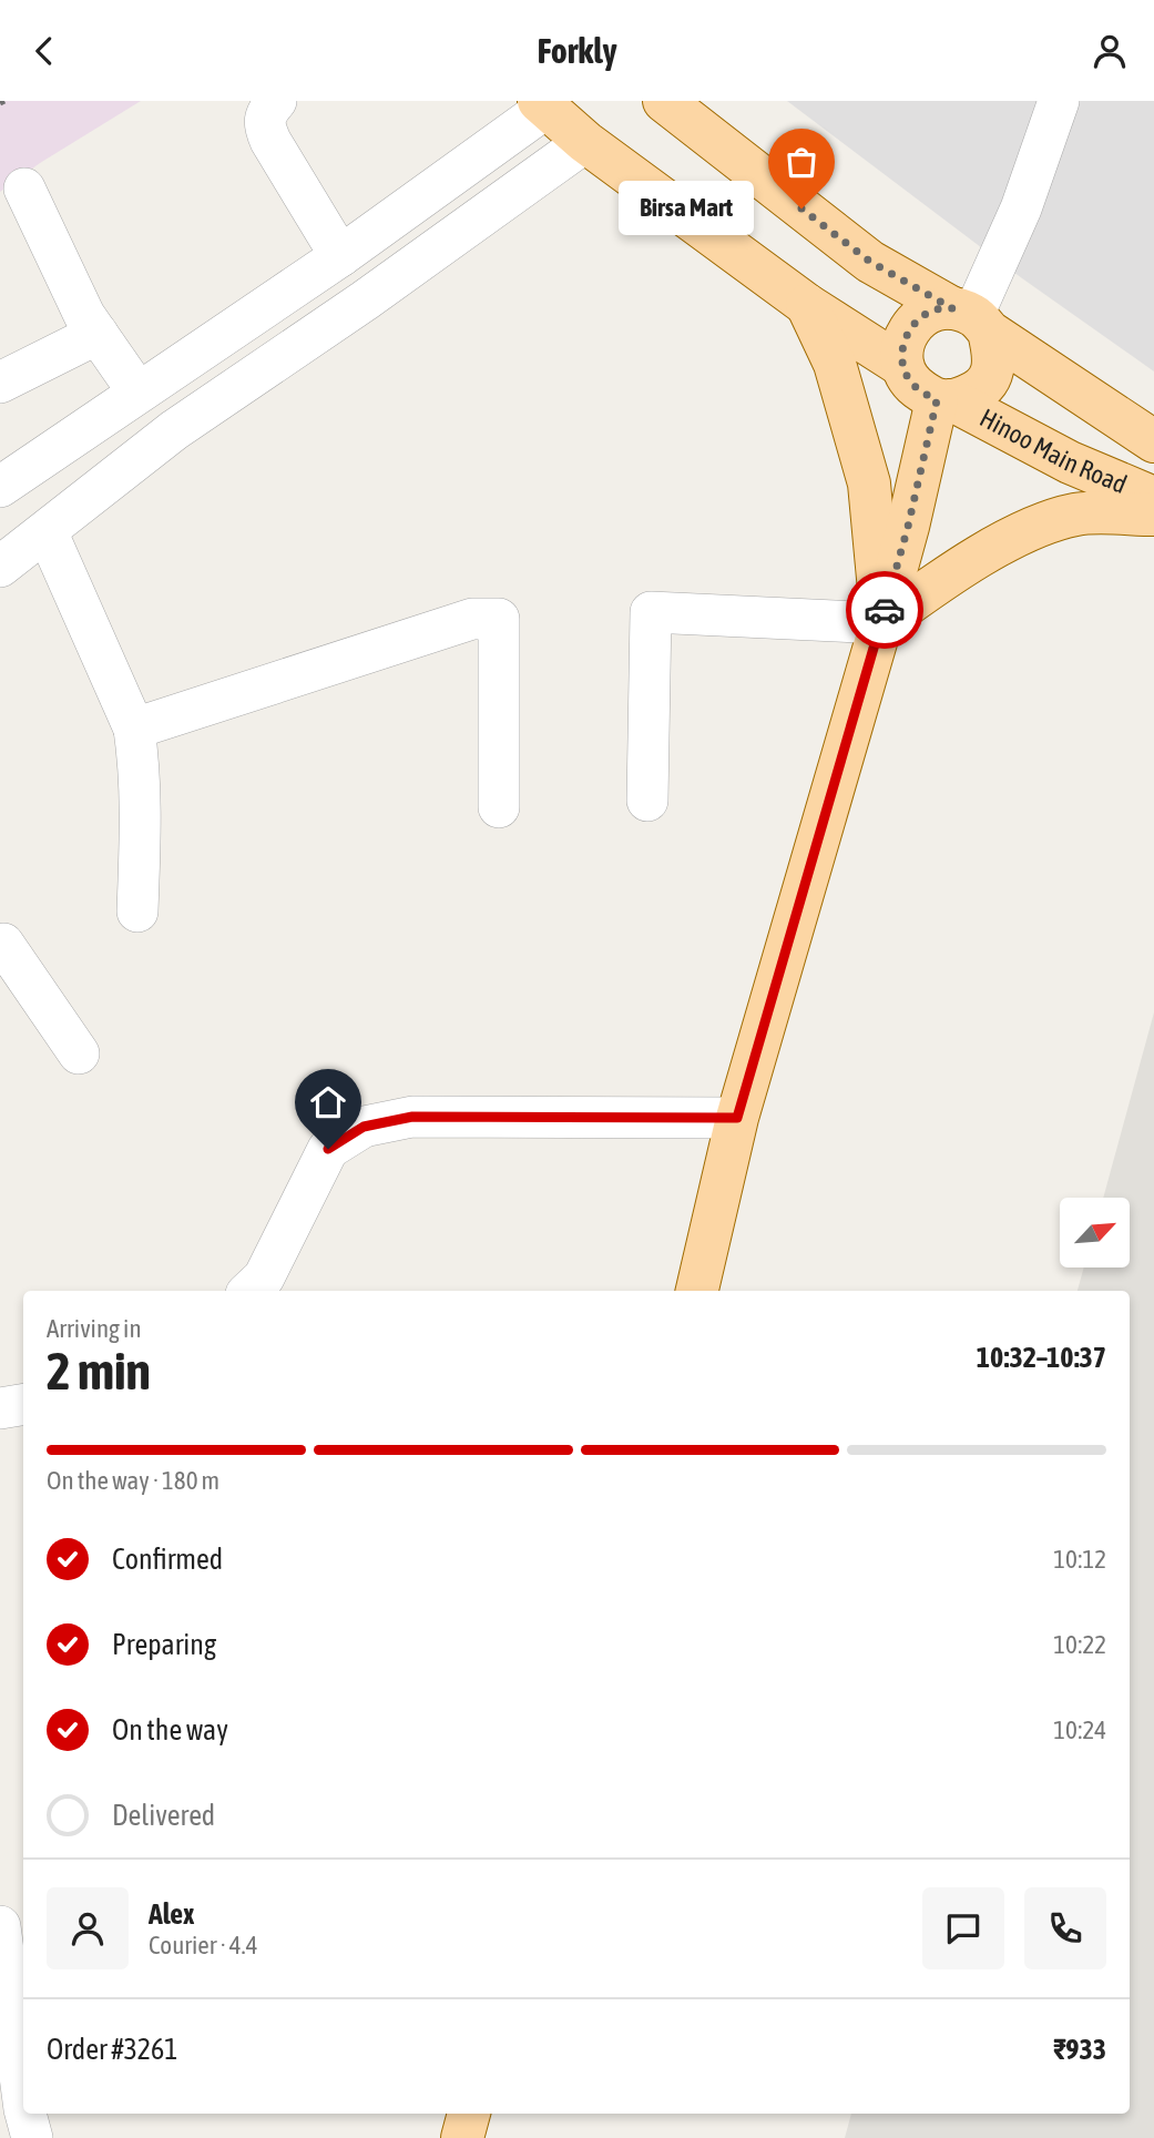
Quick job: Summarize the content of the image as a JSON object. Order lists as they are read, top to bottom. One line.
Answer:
{"streets":{"main road":["Hinoo Main Road"]},"places":["Birsa Mart"],"north":"top right","page":{"header":"Forkly","bubble":"Birsa Mart","heading":["2 min","Arriving in","10:32–10:37"],"panel":["Alex","Courier · 4.4","Order #3261","₹933"],"bar":"On the way · 180 m","list":[["Confirmed","10:12"],["Preparing","10:22"],["On the way","10:24"],"Delivered"]}}
